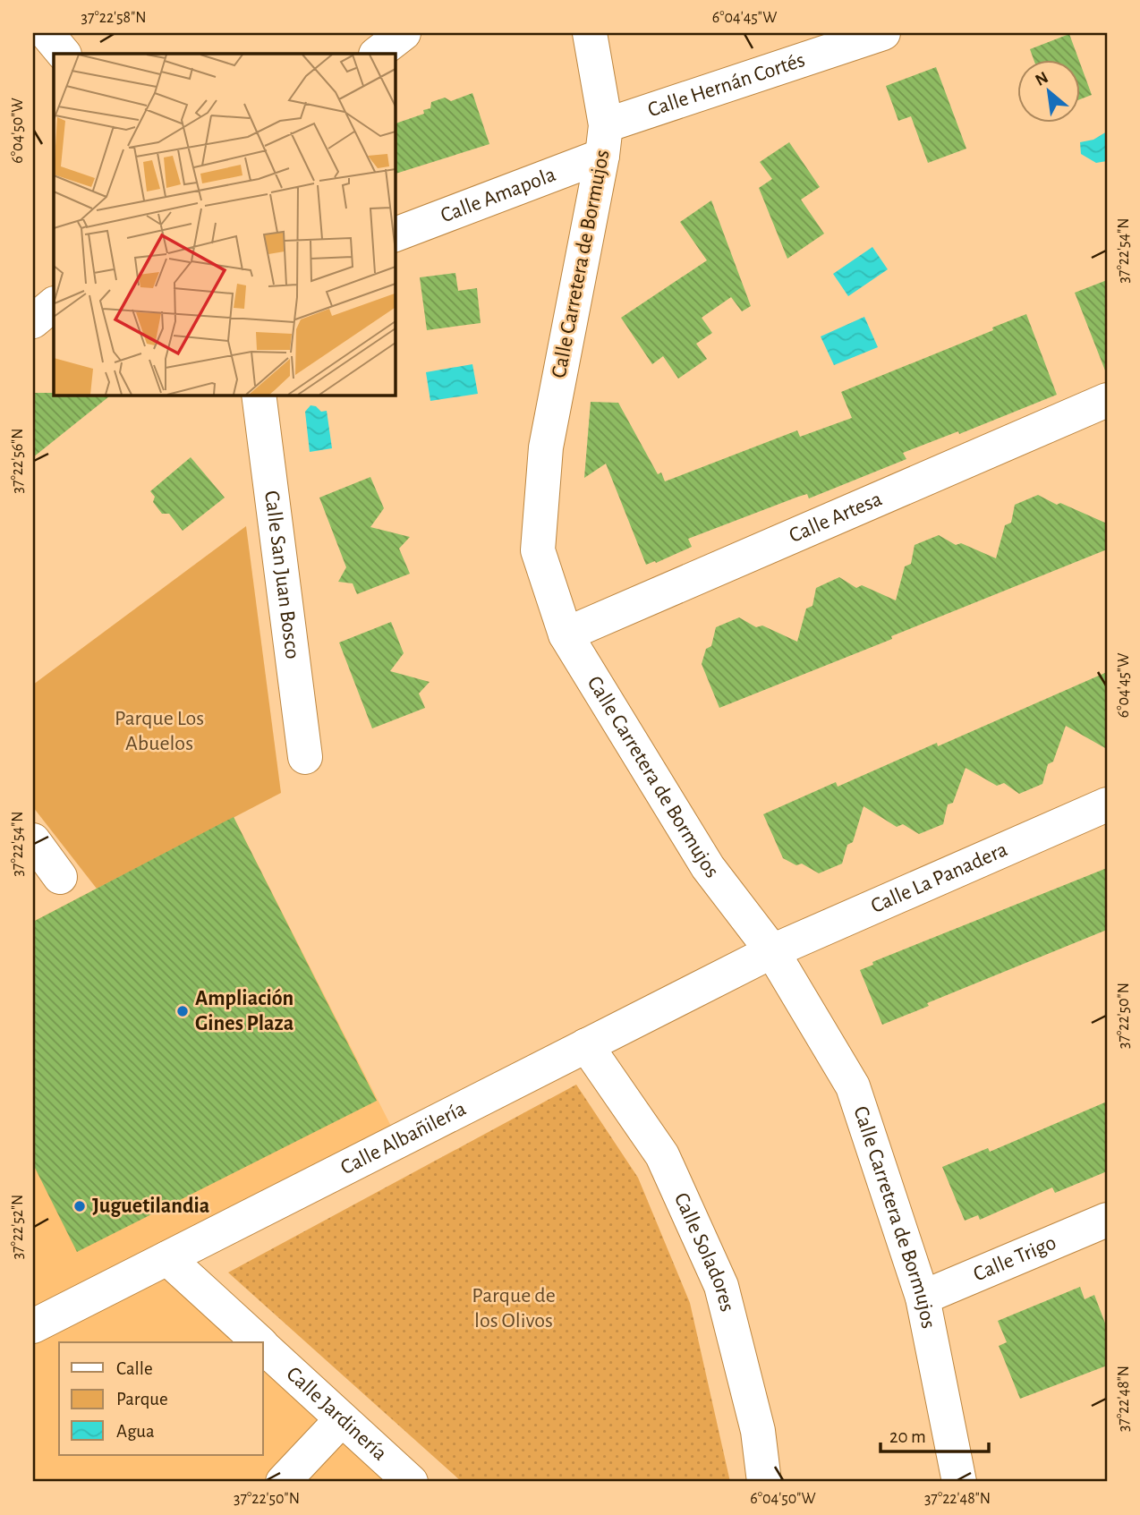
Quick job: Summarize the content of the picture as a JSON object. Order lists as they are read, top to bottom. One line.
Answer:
{"streets":{"street":["Calle Hernán Cortés","Calle Amapola","Calle Carretera de Bormujos","Calle Artesa","Calle San Juan Bosco","Calle La Panadera","Calle Albañilería","Calle Soladores","Calle Trigo","Calle Jardinería"]},"crossings":[["Calle Hernán Cortés","Calle Amapola"],["Calle Hernán Cortés","Calle Carretera de Bormujos"],["Calle Amapola","Calle Carretera de Bormujos"],["Calle Carretera de Bormujos","Calle Artesa"],["Calle Carretera de Bormujos","Calle La Panadera"],["Calle Carretera de Bormujos","Calle Albañilería"],["Calle Carretera de Bormujos","Calle Trigo"],["Calle La Panadera","Calle Albañilería"],["Calle Albañilería","Calle Soladores"],["Calle Albañilería","Calle Jardinería"]],"parks":["Parque Los Abuelos","Parque de los Olivos"],"places":["Ampliación Gines Plaza","Juguetilandia"],"legend":["Calle","Parque","Agua"],"scale_bar":"20 m","north":"top left","coordinates":["37°22'58\"N","6°04'45\"W","6°04'50\"W","37°22'54\"N","37°22'56\"N","37°22'50\"N","37°22'52\"N","37°22'48\"N"]}
